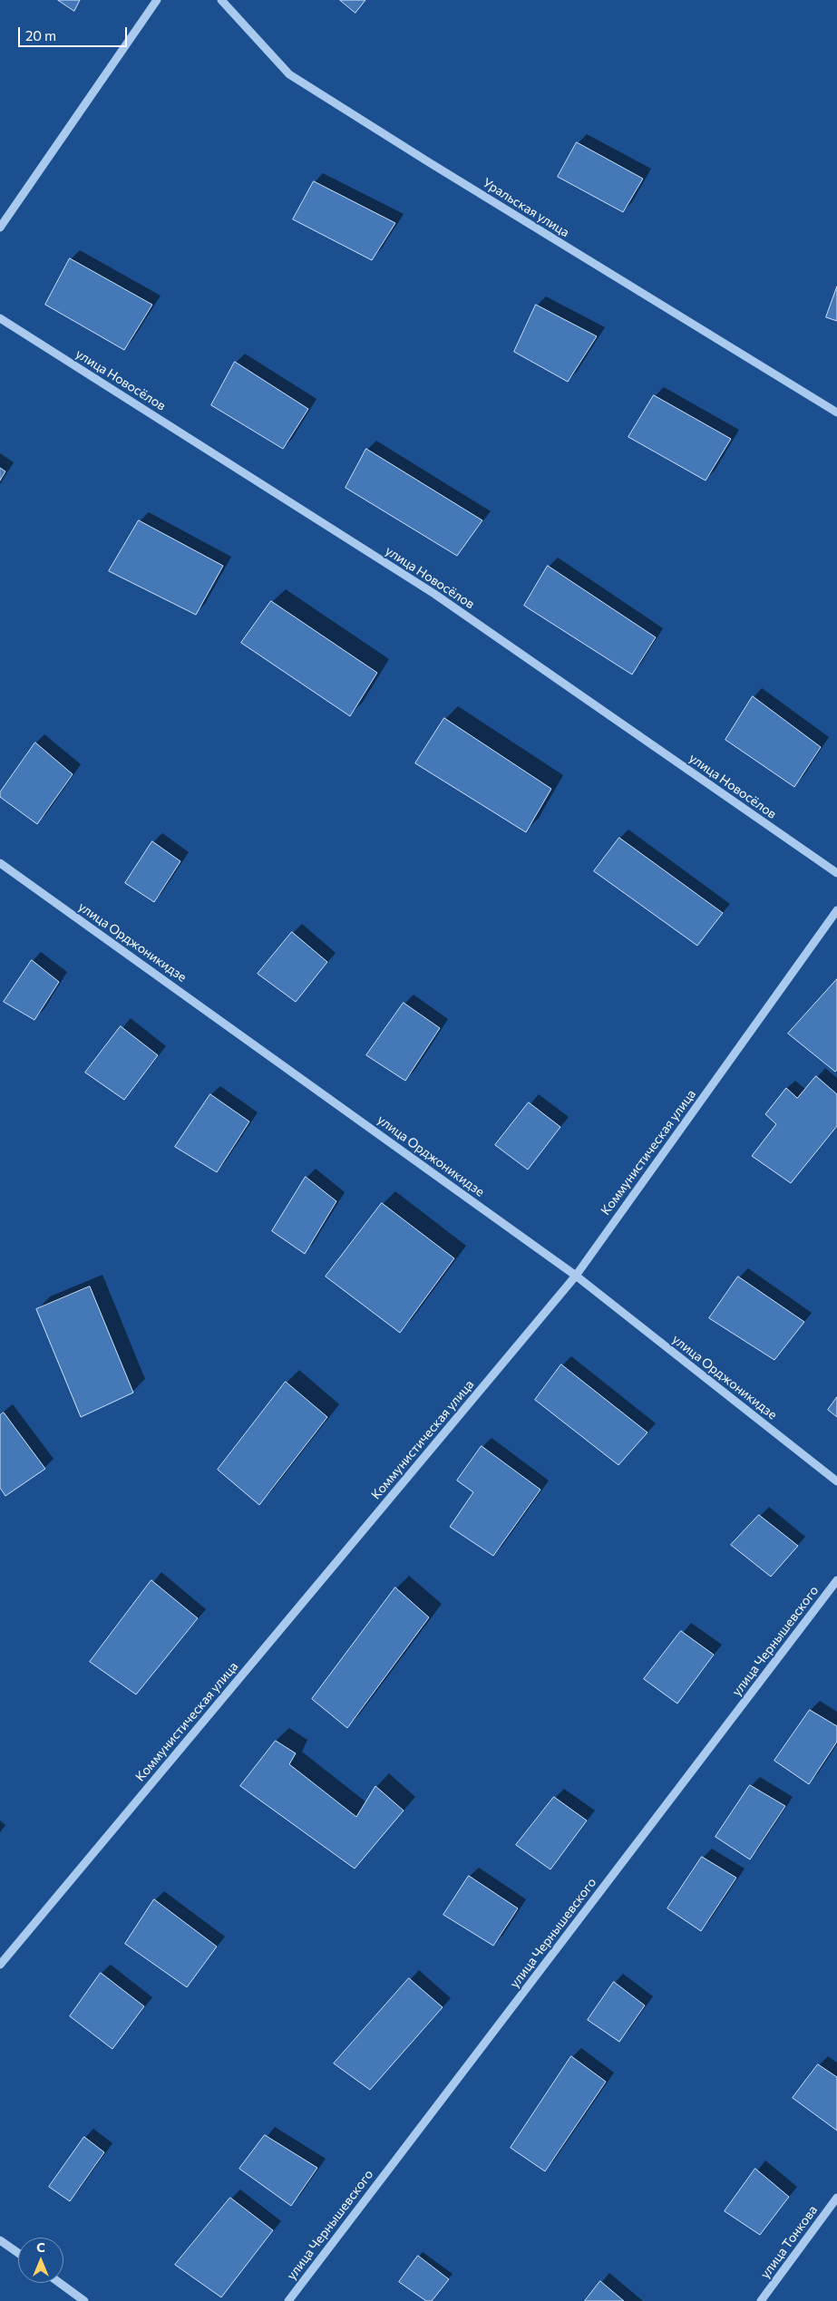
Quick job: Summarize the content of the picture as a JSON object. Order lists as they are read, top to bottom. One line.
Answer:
{"streets":{"street":["Уральская улица","улица Новосёлов","улица Орджоникидзе","Коммунистическая улица","улица Чернышевского","улица Тонкова"]},"crossings":[["улица Орджоникидзе","Коммунистическая улица"]],"scale_bar":"20 m","north":"top"}
